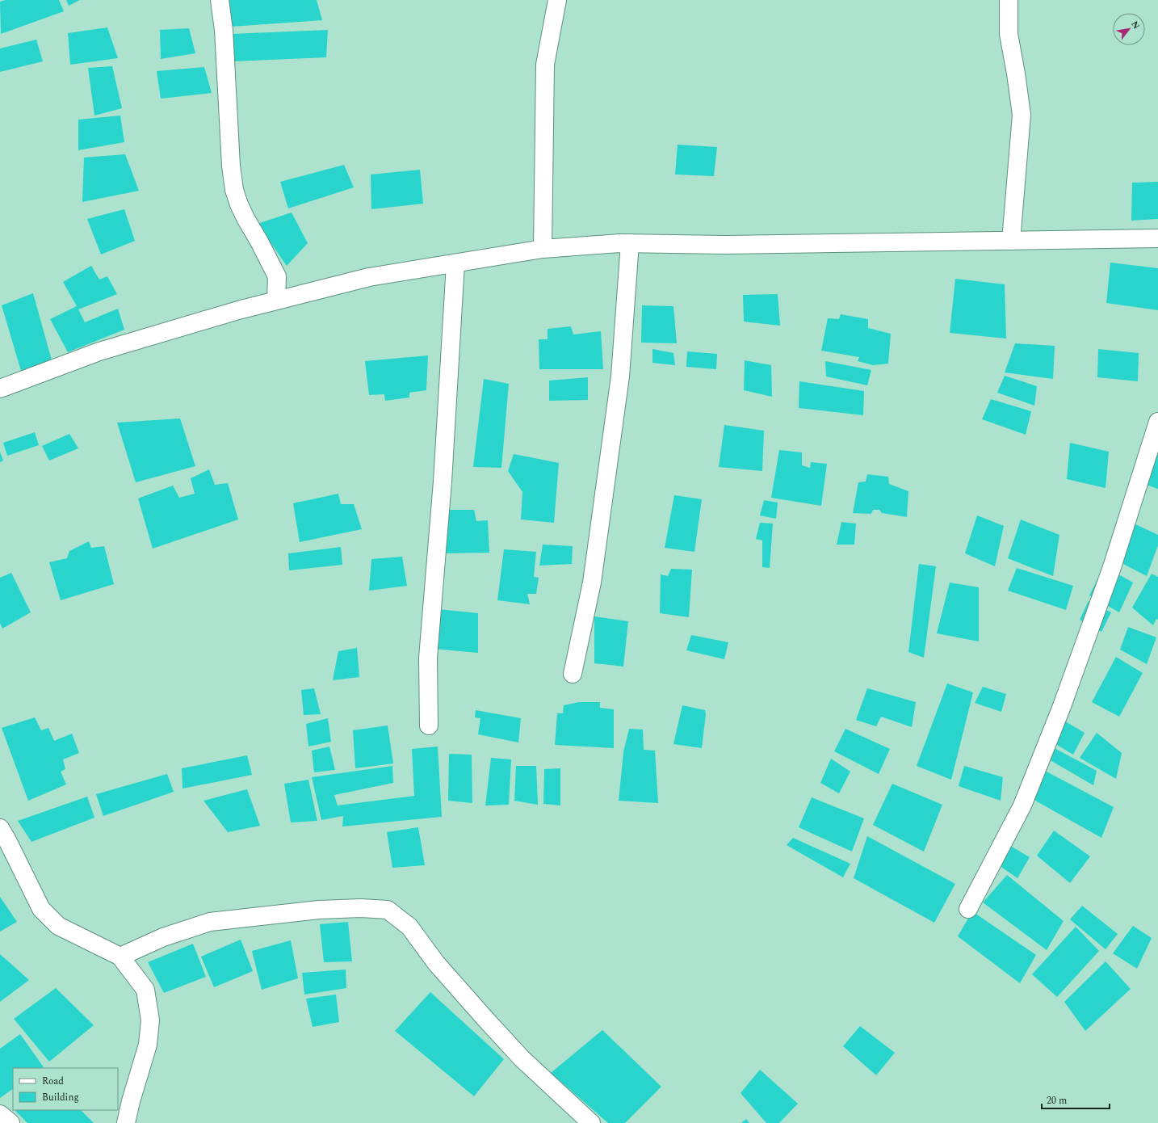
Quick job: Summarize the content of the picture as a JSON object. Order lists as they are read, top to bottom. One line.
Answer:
{"legend":["Road","Building"],"scale_bar":"20 m","north":"top right"}
